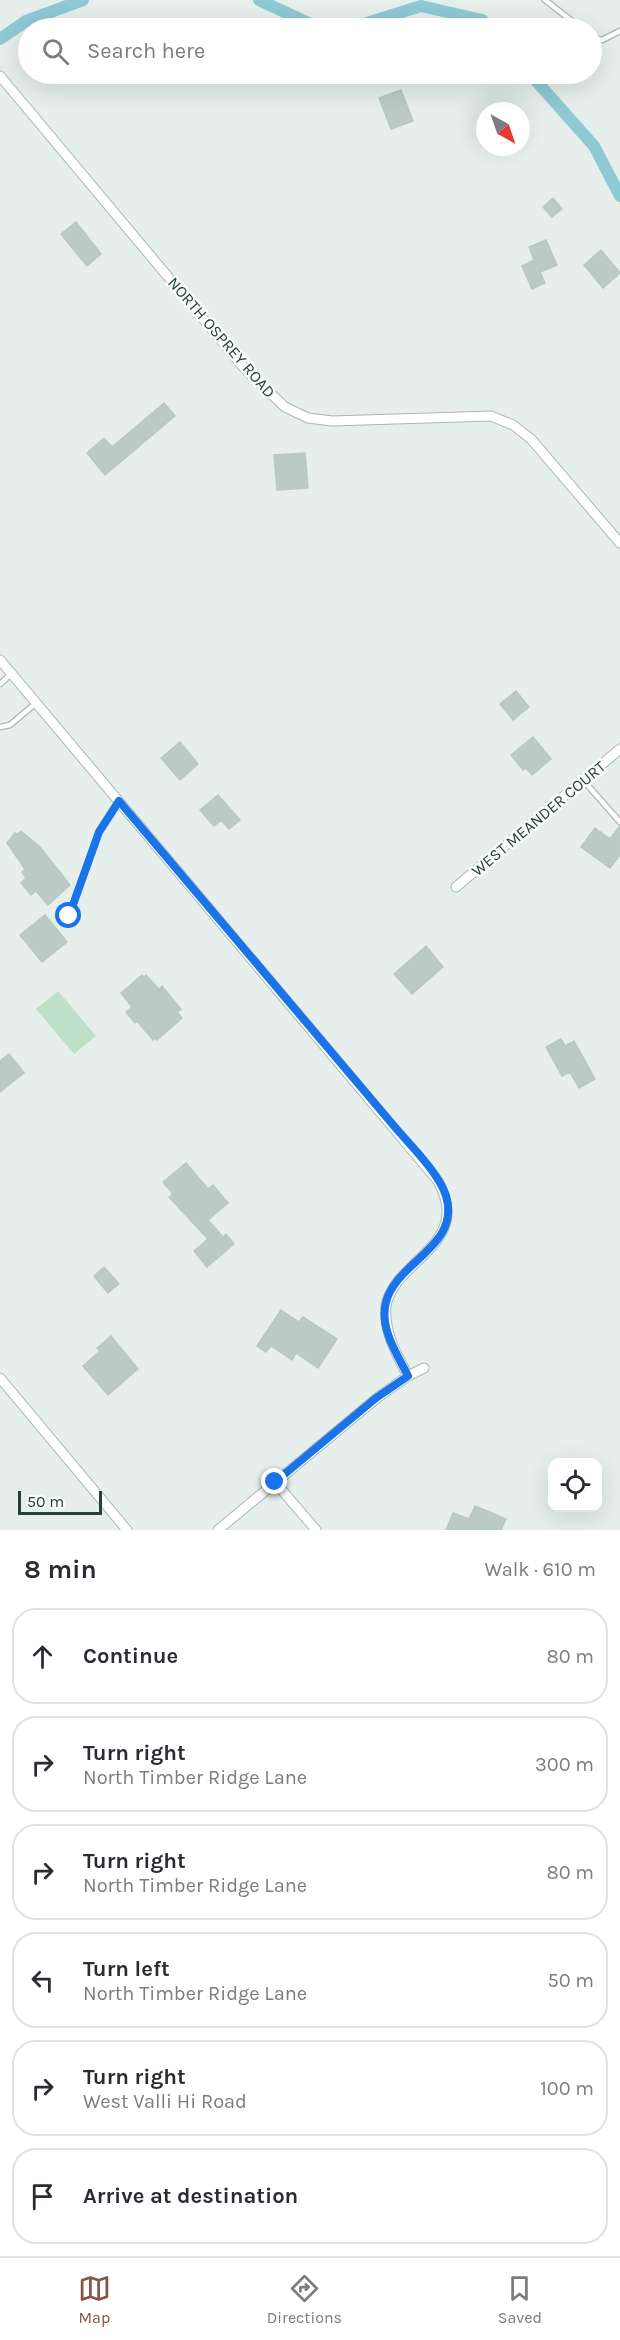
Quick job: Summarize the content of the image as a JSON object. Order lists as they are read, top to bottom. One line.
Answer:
{"streets":{"street":["NORTH OSPREY ROAD","WEST MEANDER COURT"]},"scale_bar":"50 m","north":"bottom right","page":{"search":"Search here","scale":"50 m","heading":["8 min","Walk · 610 m"],"list":[["Continue","80 m"],["Turn right","North Timber Ridge Lane","300 m"],["Turn right","North Timber Ridge Lane","80 m"],["Turn left","North Timber Ridge Lane","50 m"],["Turn right","West Valli Hi Road","100 m"],"Arrive at destination"],"nav":["Map","Directions","Saved"]}}
